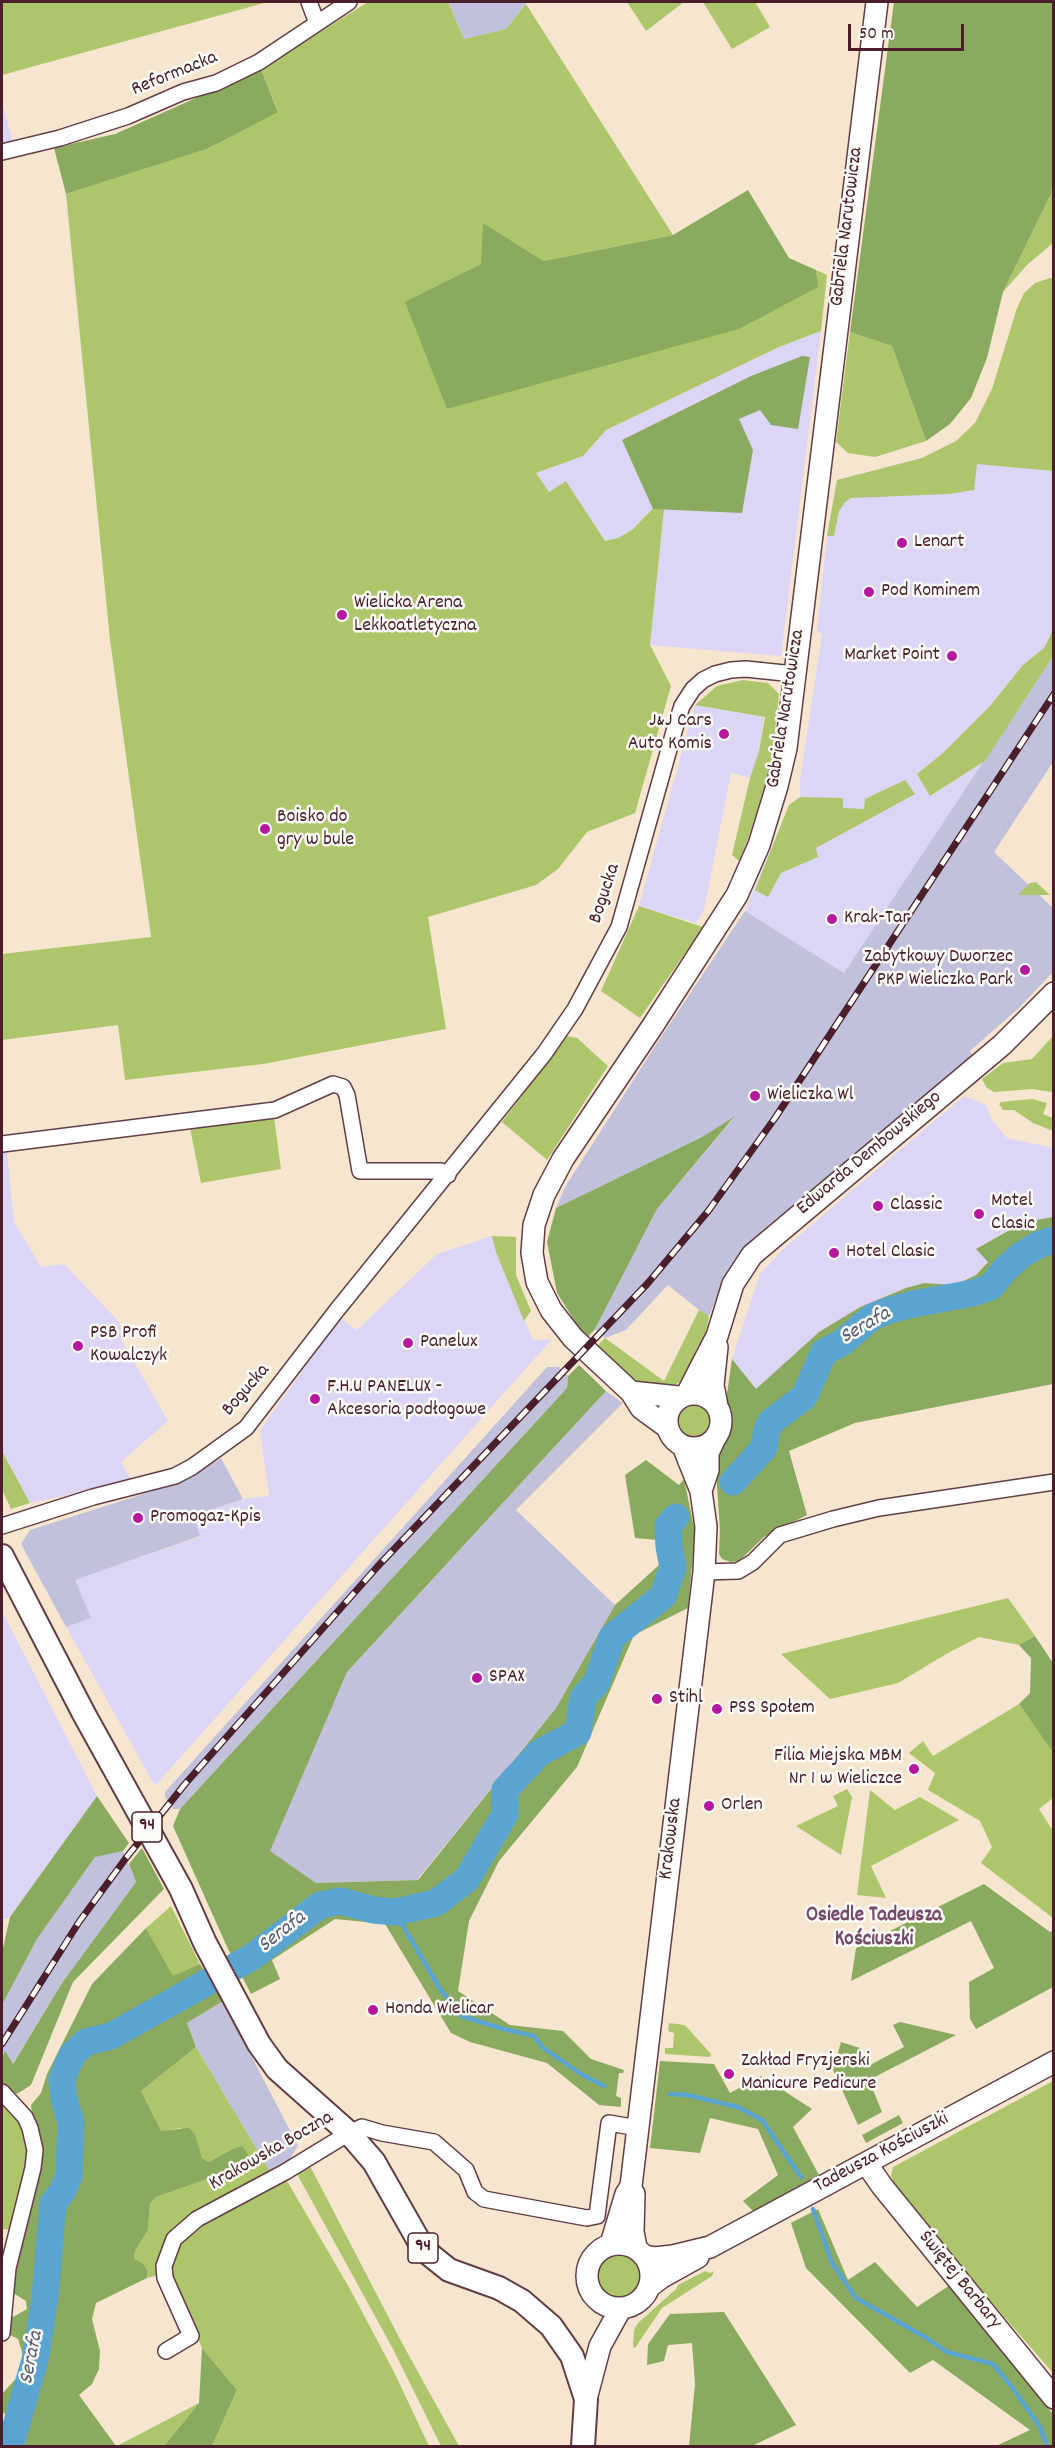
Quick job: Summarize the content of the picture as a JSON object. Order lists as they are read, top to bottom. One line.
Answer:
{"streets":{"main road":["Gabriela Narutowicza","Edwarda Dembowskiego","94","Krakowska","Tadeusza Kościuszki","Świętej Barbary"],"street":["Reformacka","Bogucka","Krakowska Boczna"]},"crossings":[["Gabriela Narutowicza","Bogucka"],["Edwarda Dembowskiego","Krakowska"],["94","Krakowska Boczna"],["Krakowska","Krakowska Boczna"],["Krakowska","Tadeusza Kościuszki"],["Tadeusza Kościuszki","Świętej Barbary"]],"districts":["Osiedle Tadeusza Kościuszki"],"water":["Serafa"],"places":["Lenart","Pod Kominem","Wielicka Arena Lekkoatletyczna","Market Point","J&J Cars Auto Komis","Boisko do gry w bule","Krak-Tar","Zabytkowy Dworzec PKP Wieliczka Park","Wieliczka Wl","Classic","Motel Clasic","Hotel Clasic","Panelux","PSB Profi Kowalczyk","F.H.U PANELUX - Akcesoria podłogowe","Promogaz-Kpis","SPAX","Stihl","PSS Społem","Filia Miejska MBM Nr 1 w Wieliczce","Orlen","Honda Wielicar","Zakład Fryzjerski Manicure Pedicure"],"scale_bar":"50 m"}
